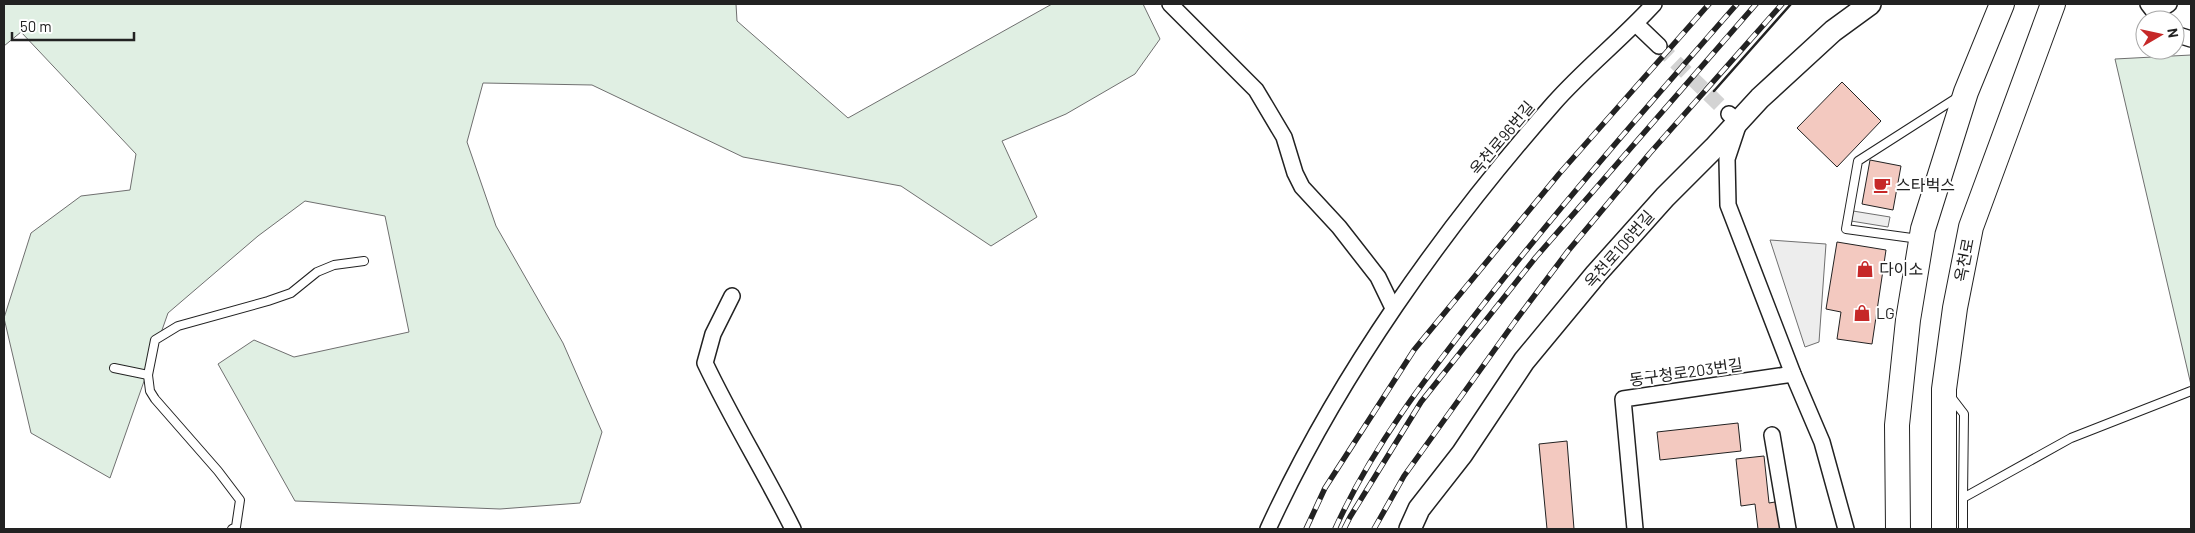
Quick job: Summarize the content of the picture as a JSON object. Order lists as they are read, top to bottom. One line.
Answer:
{"streets":{"main road":["옥천로"],"street":["옥천로96번길","옥천로106번길","동구청로203번길"]},"places":{"cafe":["스타벅스"],"shop":["다이소","LG"]},"scale_bar":"50 m","north":"right"}
